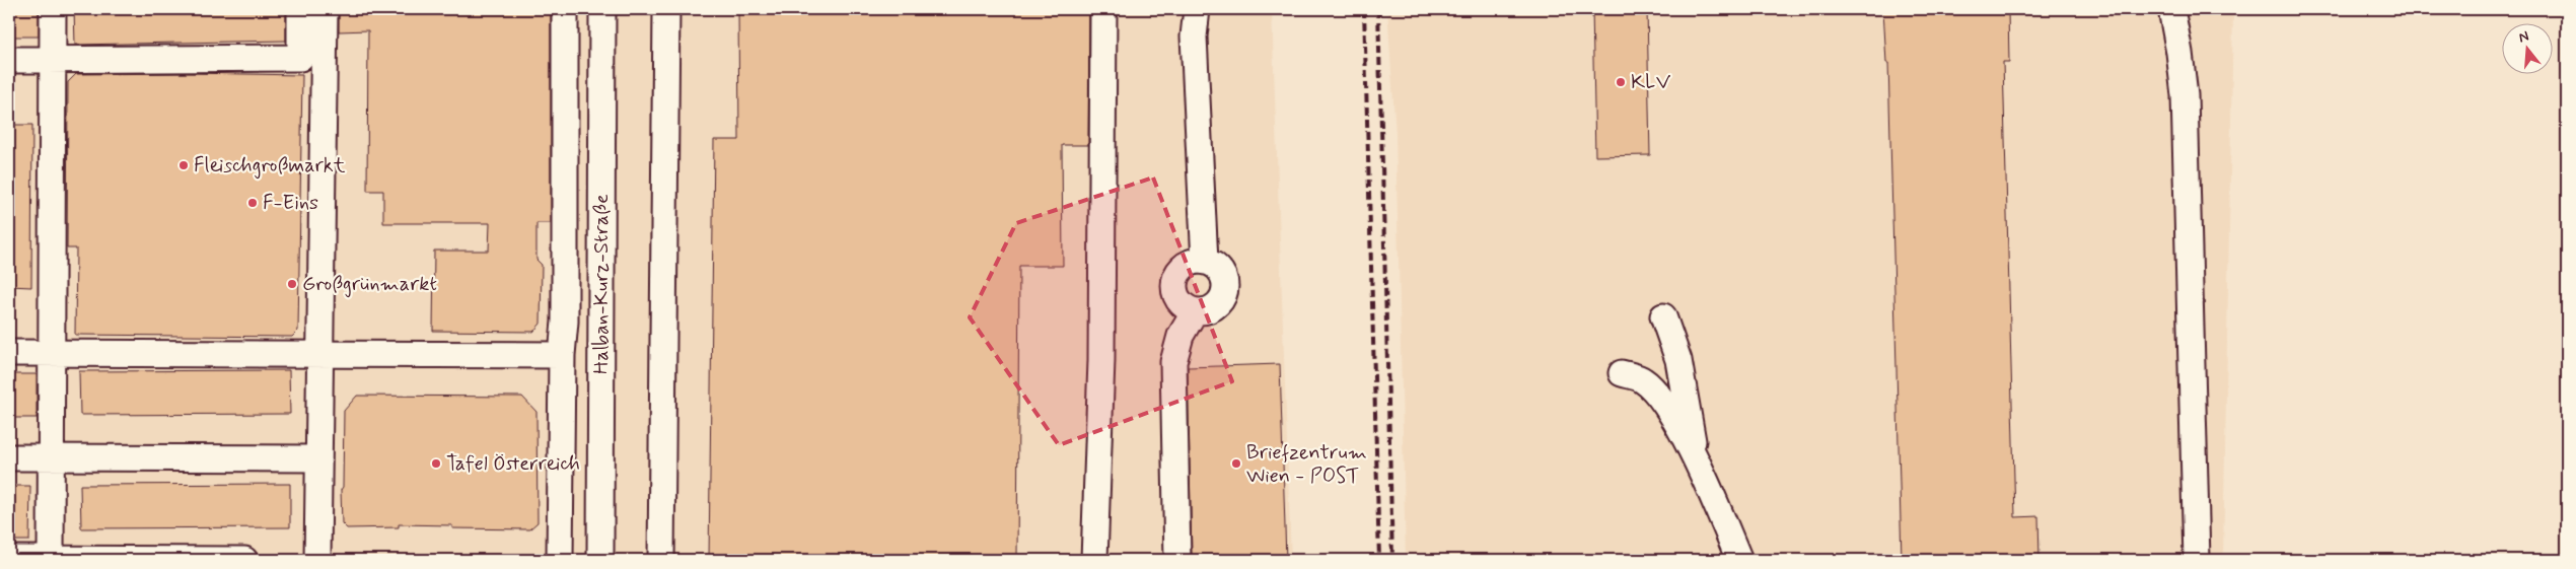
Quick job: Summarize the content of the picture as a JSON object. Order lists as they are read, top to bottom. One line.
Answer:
{"streets":{"street":["Halban-Kurz-Straße"]},"places":["KLV","Fleischgroßmarkt","F-Eins","Großgrünmarkt","Tafel Österreich","Briefzentrum Wien - POST"],"north":"top"}
